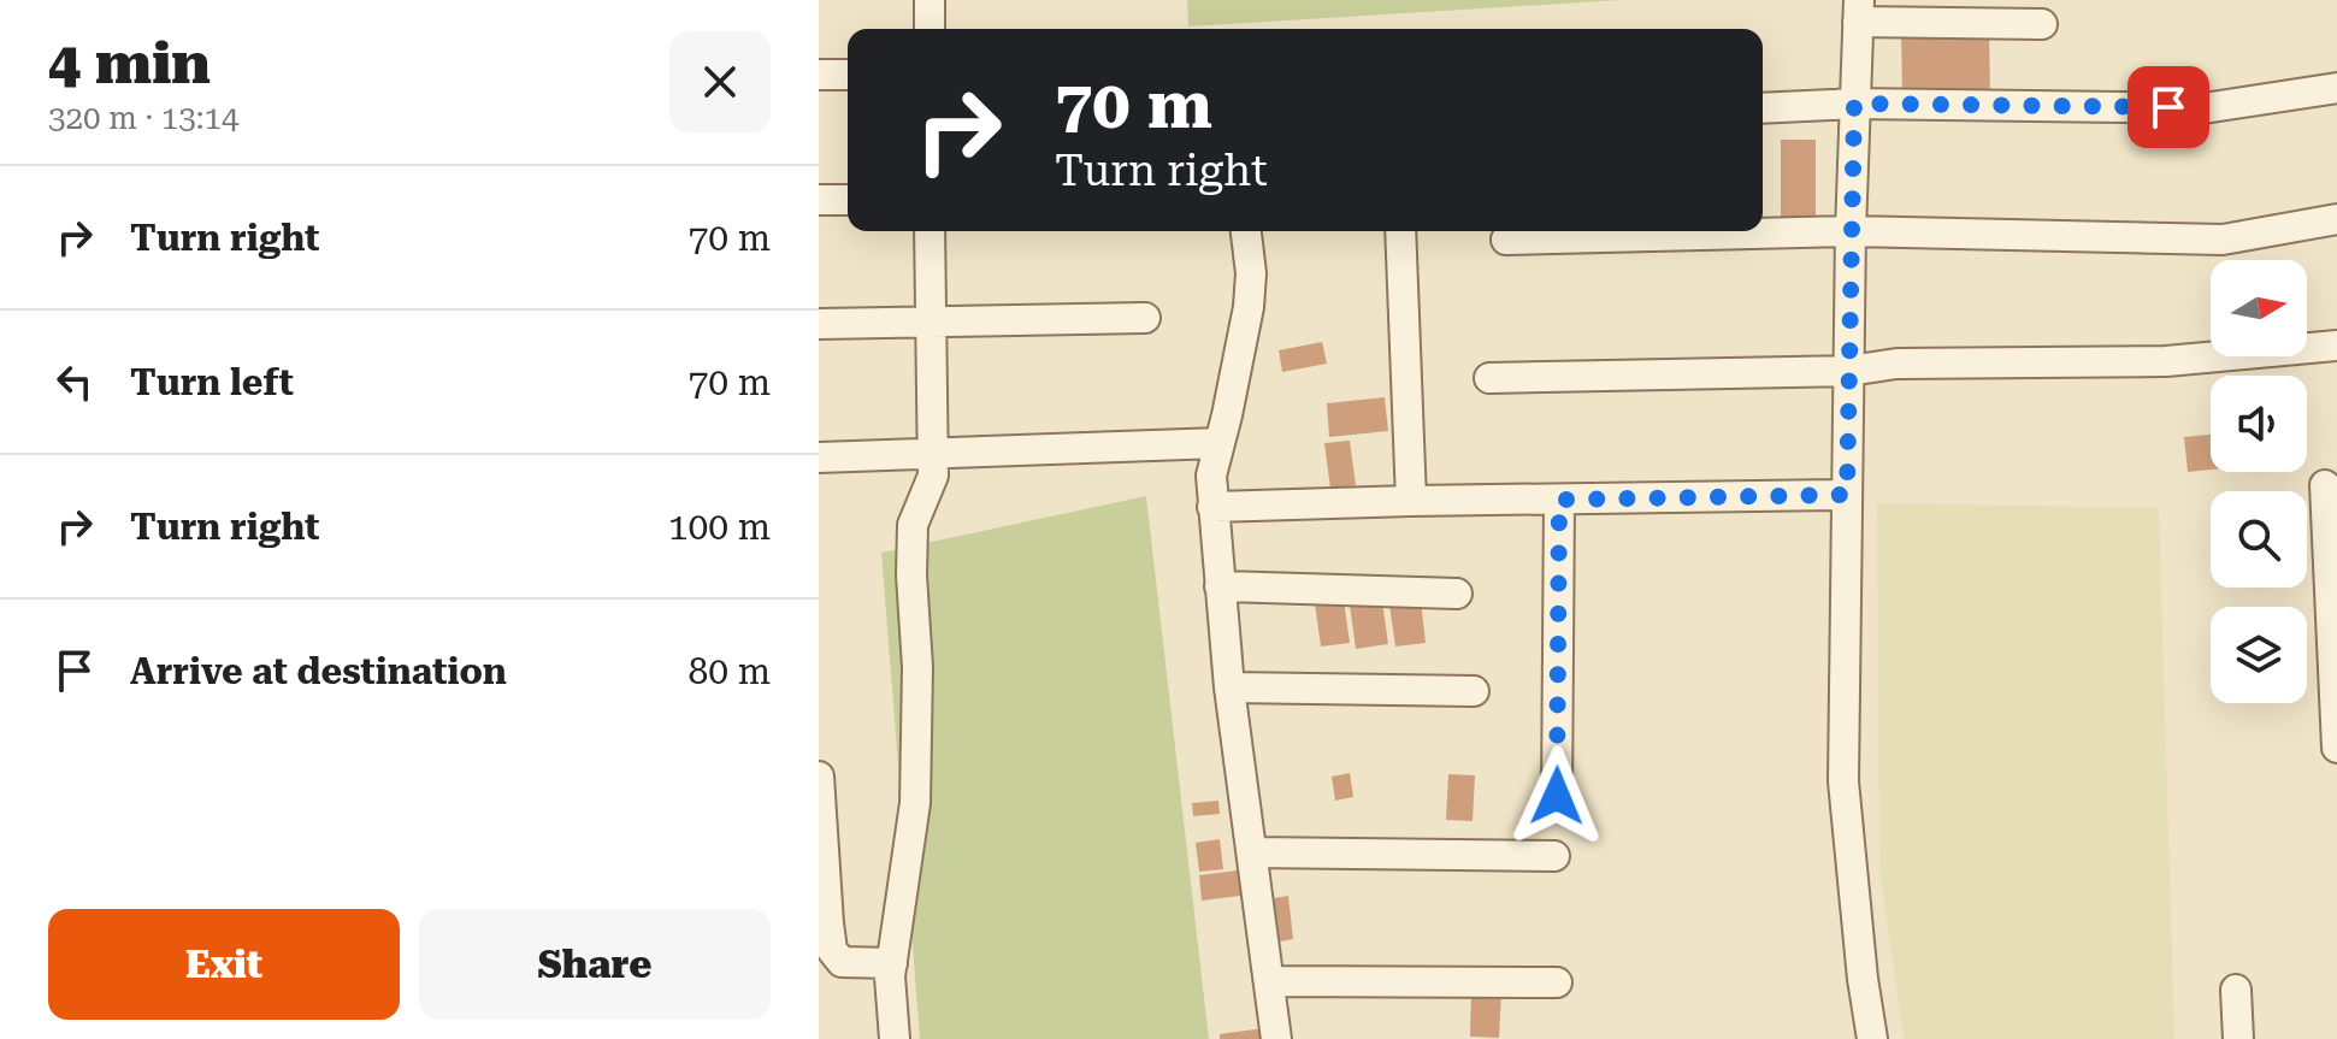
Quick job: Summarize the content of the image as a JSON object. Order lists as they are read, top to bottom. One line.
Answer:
{"north":"right","page":{"heading":["4 min","320 m · 13:14"],"turn":["70 m","Turn right"],"list":[{"name":"Turn right","value":"70 m"},{"name":"Turn left","value":"70 m"},{"name":"Turn right","value":"100 m"},{"name":"Arrive at destination","value":"80 m"}],"buttons":["Exit","Share"]}}
